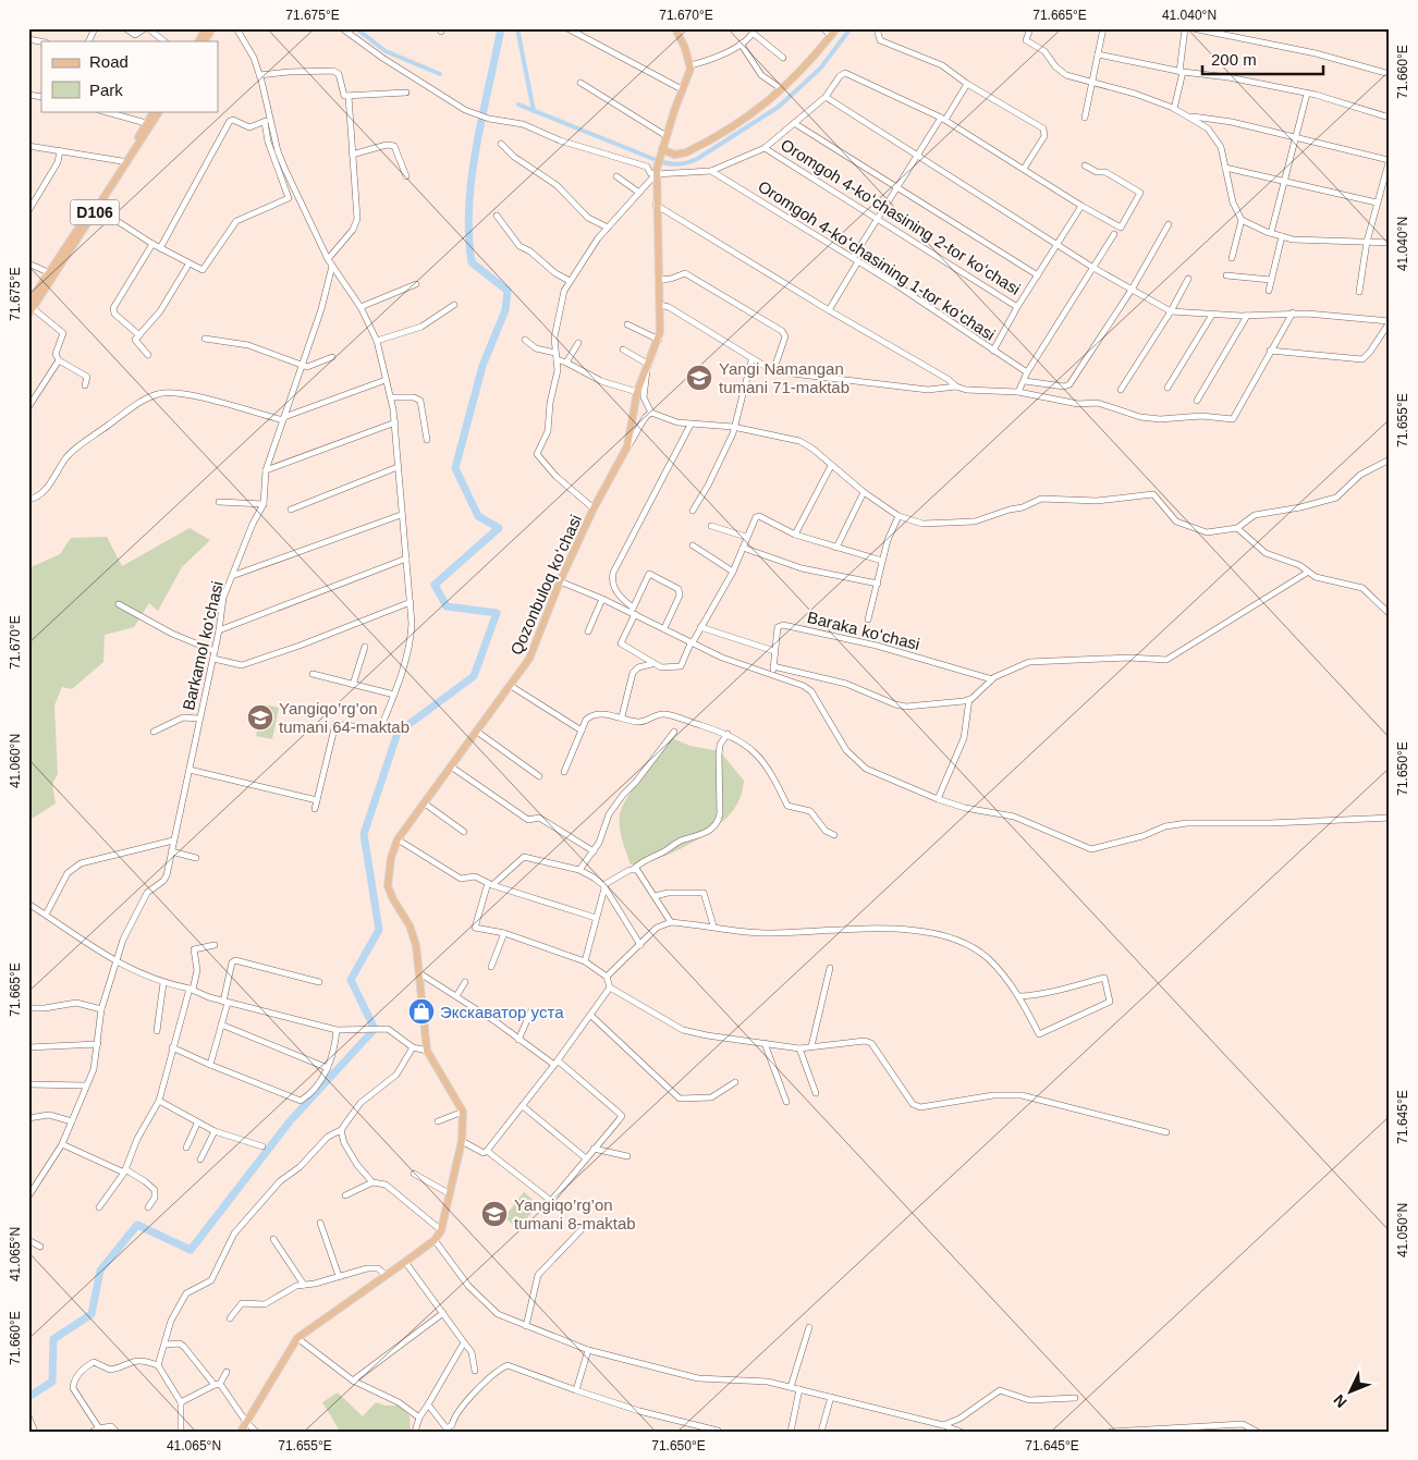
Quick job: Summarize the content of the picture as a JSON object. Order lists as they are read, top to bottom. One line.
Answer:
{"streets":{"main road":["D106","Qozonbuloq koʻchasi"],"street":["Oromgoh 4-koʻchasining 2-tor koʻchasi","Oromgoh 4-koʻchasining 1-tor koʻchasi","Baraka koʻchasi","Barkamol ko'chasi"]},"places":{"school or university":["Yangi Namangan tumani 71-maktab","Yangiqo’rg’on tumani 64-maktab","Yangiqo’rg’on tumani 8-maktab"],"shop":["Экскаватор уста"]},"legend":["Road","Park"],"scale_bar":"200 m","north":"bottom left","coordinates":["71.675°E","71.670°E","71.665°E","41.040°N","71.660°E","71.655°E","41.060°N","71.650°E","71.645°E","41.050°N","41.065°N"]}
